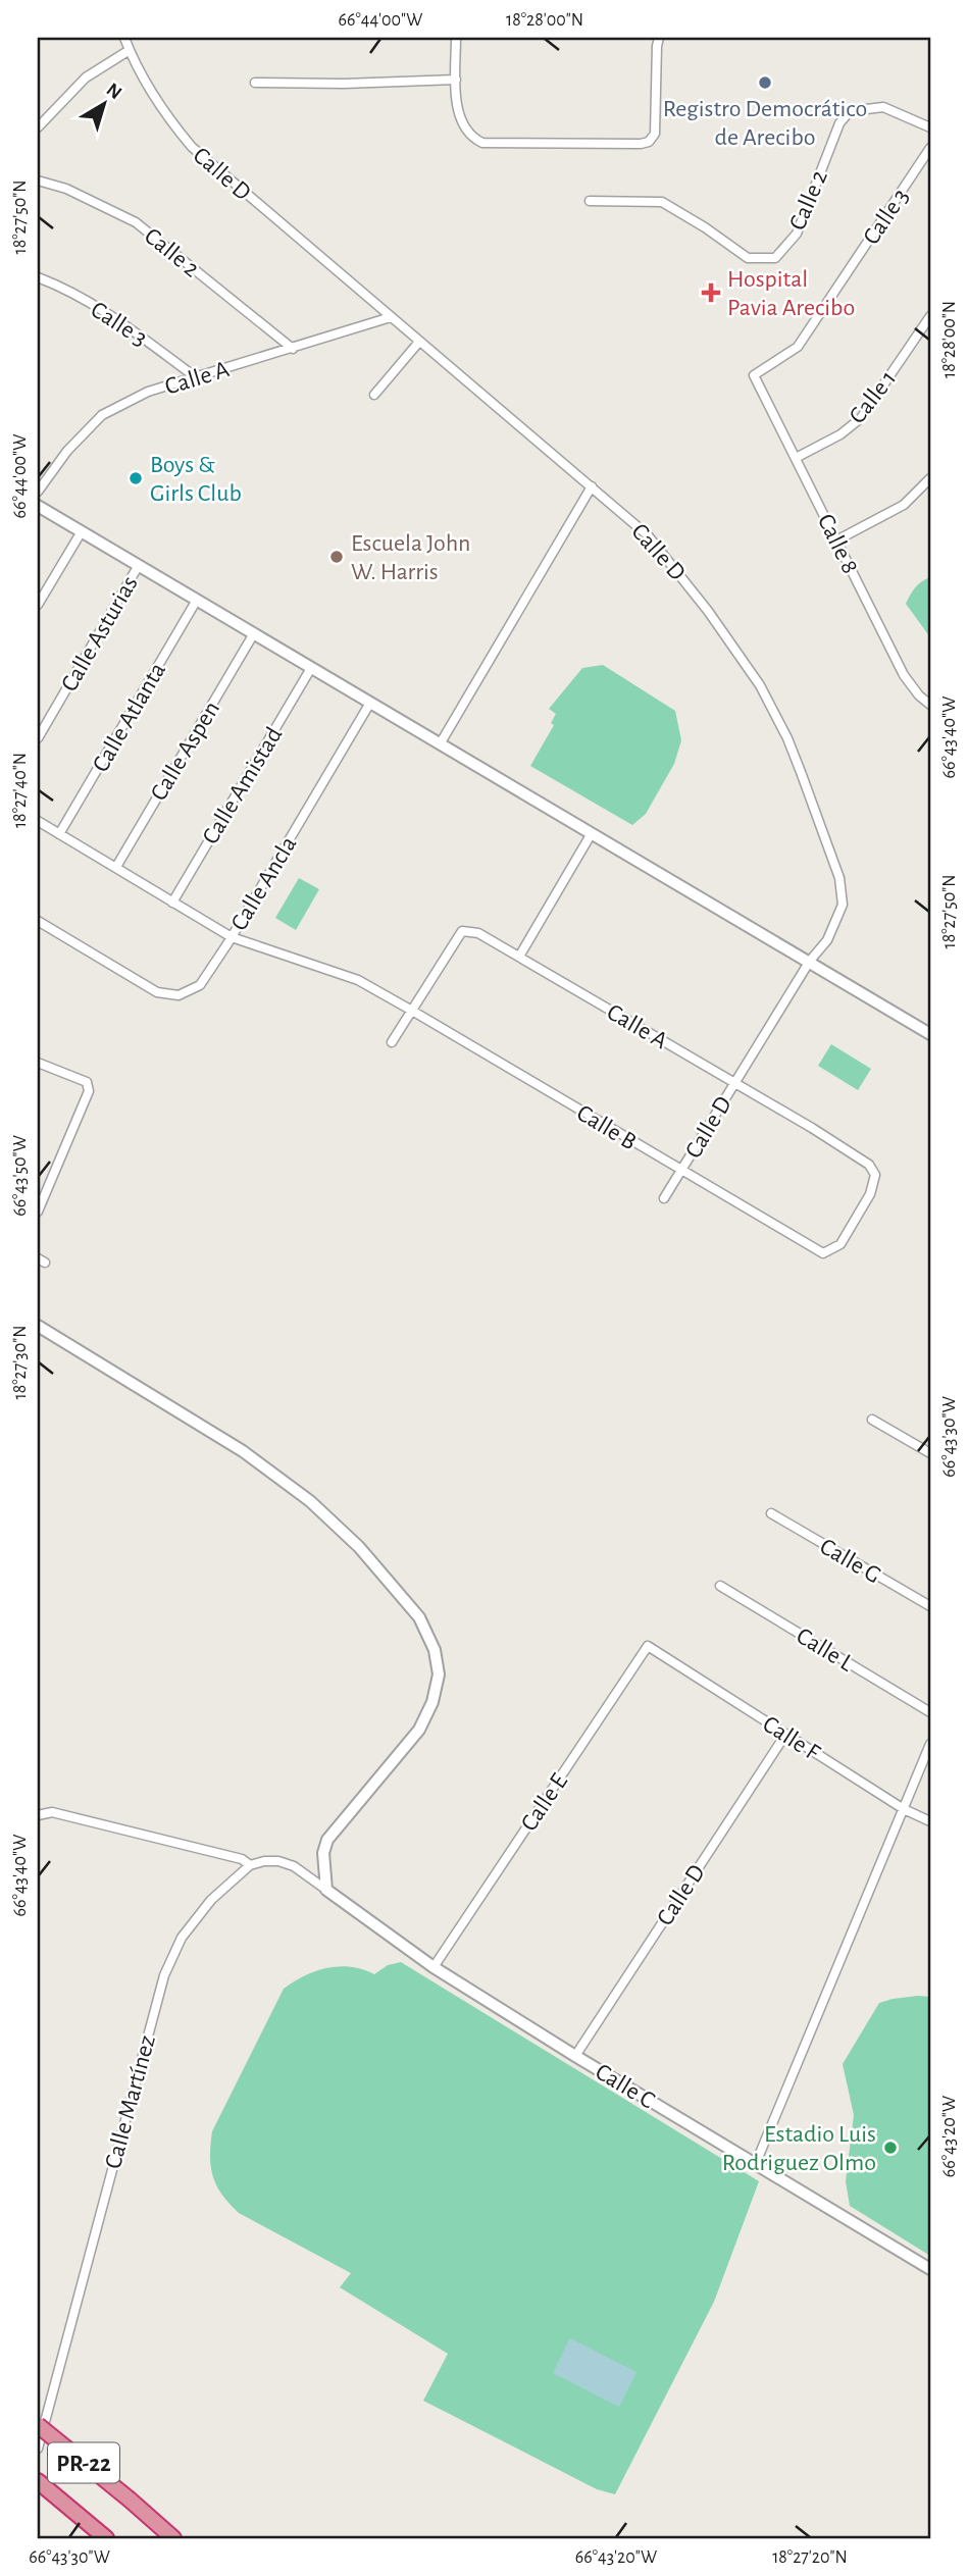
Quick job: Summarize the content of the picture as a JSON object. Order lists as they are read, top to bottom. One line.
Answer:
{"streets":{"highway":["PR-22"],"street":["Calle D","Calle 2","Calle 3","Calle A","Calle 1","Calle 8","Calle Asturias","Calle Atlanta","Calle Aspen","Calle Amistad","Calle Ancla","Calle B","Calle G","Calle L","Calle F","Calle E","Calle C","Calle Martínez"]},"crossings":[["Calle D","Calle A"],["Calle D","Calle B"],["Calle D","Calle F"],["Calle D","Calle C"],["Calle 2","Calle A"],["Calle 3","Calle A"],["Calle 3","Calle 8"],["Calle A","Calle B"],["Calle 1","Calle 8"],["Calle Atlanta","Calle B"],["Calle Aspen","Calle B"],["Calle Amistad","Calle B"],["Calle Ancla","Calle B"],["Calle F","Calle E"],["Calle E","Calle C"]],"places":{"other":["Registro Democrático de Arecibo","Boys & Girls Club","Escuela John W. Harris","Estadio Luis Rodriguez Olmo"],"health":["Hospital Pavia Arecibo"]},"north":"top right","coordinates":["66°44'00\"W","18°28'00\"N","18°27'50\"N","66°43'40\"W","18°27'40\"N","66°43'50\"W","18°27'30\"N","66°43'30\"W","66°43'20\"W","18°27'20\"N"]}
